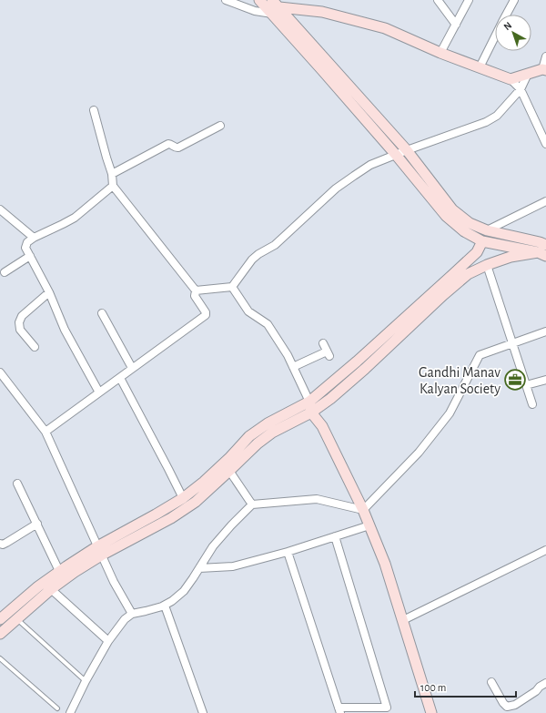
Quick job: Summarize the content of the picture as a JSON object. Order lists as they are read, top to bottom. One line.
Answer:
{"places":{"office":["Gandhi Manav Kalyan Society"]},"scale_bar":"100 m","north":"top left"}
